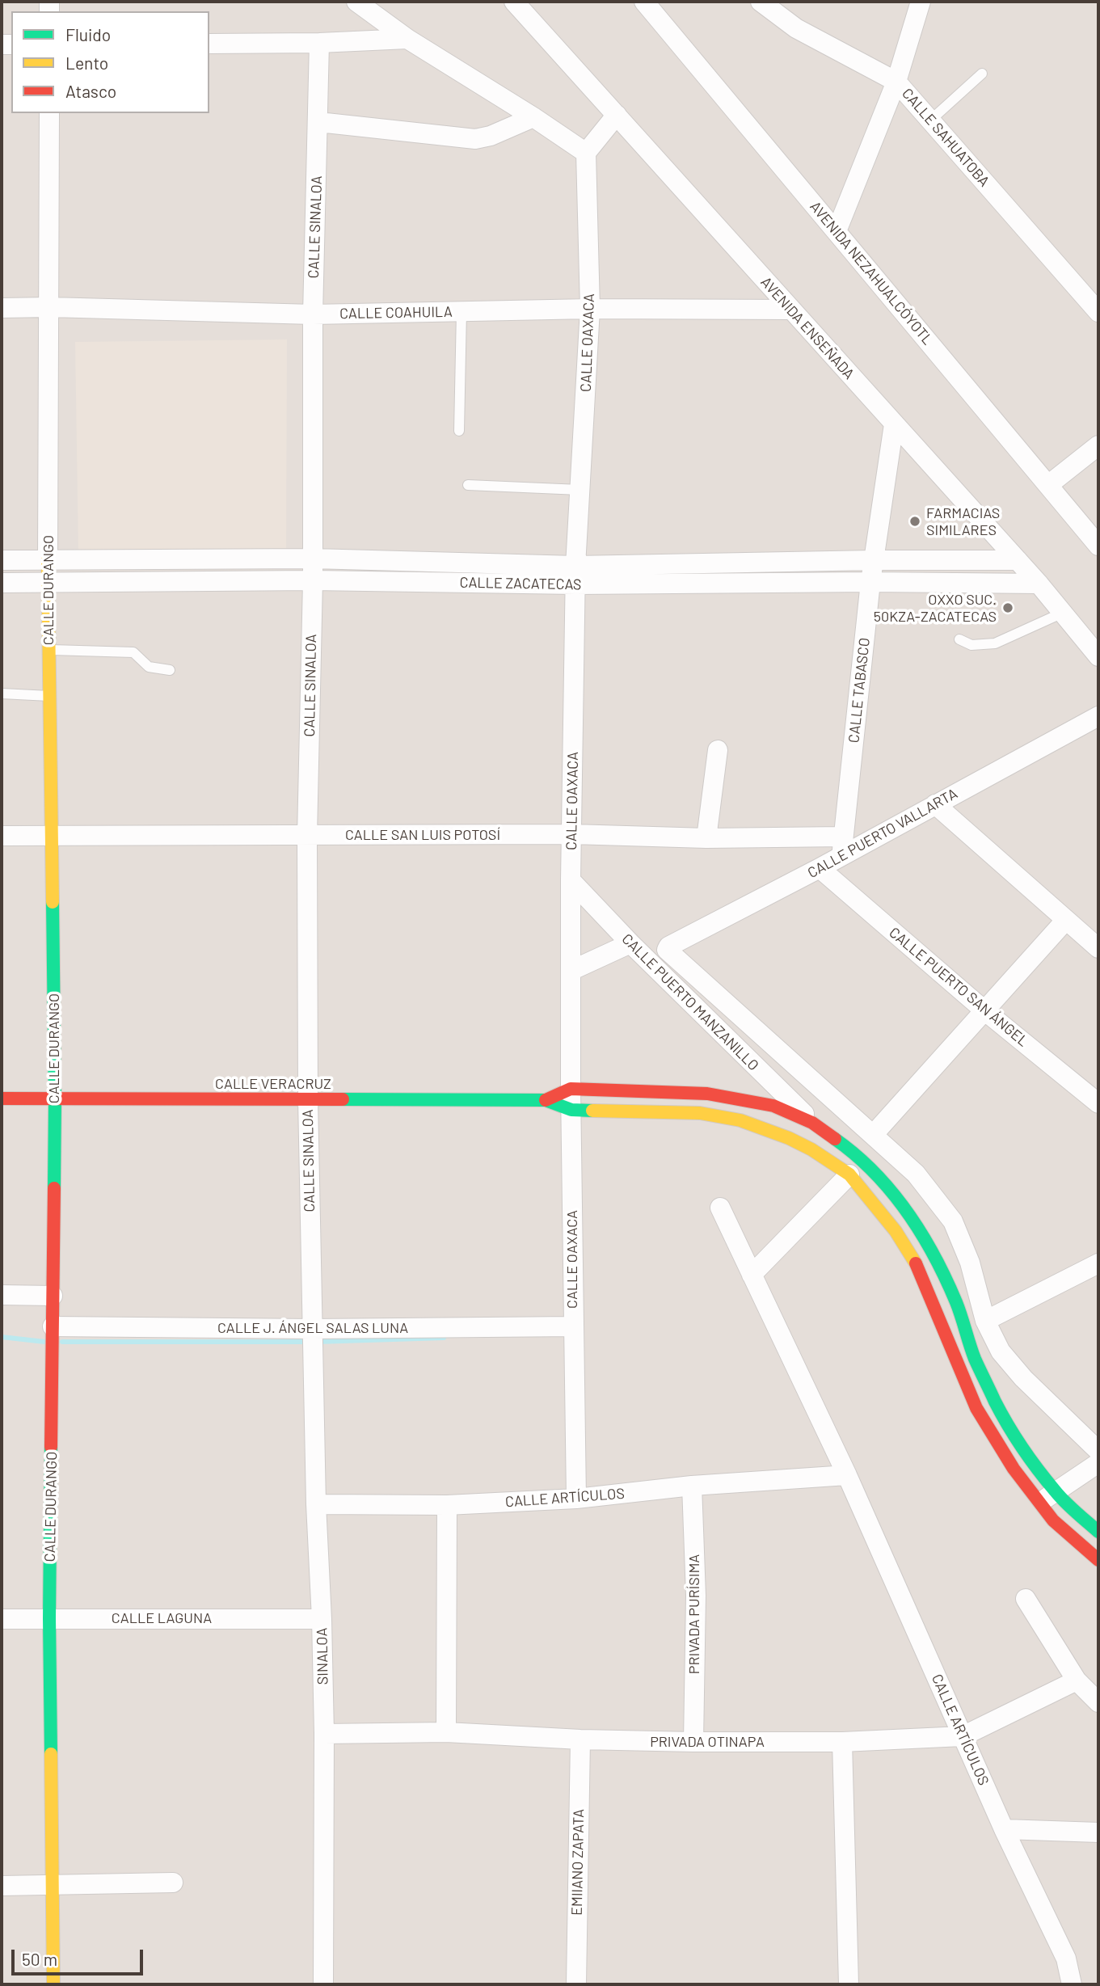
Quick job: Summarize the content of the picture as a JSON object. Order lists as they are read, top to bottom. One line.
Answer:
{"streets":{"street":["CALLE SAHUATOBA","CALLE SINALOA","AVENIDA NEZAHUALCÓYOTL","CALLE COAHUILA","AVENIDA ENSEÑADA","CALLE OAXACA","CALLE ZACATECAS","CALLE DURANGO","CALLE TABASCO","CALLE PUERTO VALLARTA","CALLE SAN LUIS POTOSÍ","CALLE PUERTO SAN ÁNGEL","CALLE PUERTO MANZANILLO","CALLE VERACRUZ","CALLE J. ÁNGEL SALAS LUNA","CALLE ARTÍCULOS","PRIVADA PURÍSIMA","CALLE LAGUNA","SINALOA","PRIVADA OTINAPA","EMIIANO ZAPATA"]},"crossings":[["CALLE SINALOA","CALLE COAHUILA"],["CALLE SINALOA","CALLE ZACATECAS"],["CALLE SINALOA","CALLE SAN LUIS POTOSÍ"],["CALLE SINALOA","CALLE VERACRUZ"],["CALLE SINALOA","CALLE J. ÁNGEL SALAS LUNA"],["CALLE SINALOA","SINALOA"],["CALLE COAHUILA","AVENIDA ENSEÑADA"],["CALLE COAHUILA","CALLE OAXACA"],["CALLE COAHUILA","CALLE DURANGO"],["AVENIDA ENSEÑADA","CALLE ZACATECAS"],["AVENIDA ENSEÑADA","CALLE TABASCO"],["CALLE OAXACA","CALLE ZACATECAS"],["CALLE OAXACA","CALLE SAN LUIS POTOSÍ"],["CALLE OAXACA","CALLE PUERTO MANZANILLO"],["CALLE OAXACA","CALLE VERACRUZ"],["CALLE OAXACA","CALLE J. ÁNGEL SALAS LUNA"],["CALLE OAXACA","CALLE ARTÍCULOS"],["CALLE ZACATECAS","CALLE DURANGO"],["CALLE ZACATECAS","CALLE TABASCO"],["CALLE DURANGO","CALLE SAN LUIS POTOSÍ"],["CALLE DURANGO","CALLE VERACRUZ"],["CALLE DURANGO","CALLE J. ÁNGEL SALAS LUNA"],["CALLE DURANGO","CALLE LAGUNA"],["CALLE TABASCO","CALLE PUERTO VALLARTA"],["CALLE TABASCO","CALLE SAN LUIS POTOSÍ"],["CALLE PUERTO VALLARTA","CALLE SAN LUIS POTOSÍ"],["CALLE PUERTO VALLARTA","CALLE PUERTO SAN ÁNGEL"],["CALLE J. ÁNGEL SALAS LUNA","SINALOA"],["CALLE ARTÍCULOS","PRIVADA PURÍSIMA"],["CALLE ARTÍCULOS","SINALOA"],["CALLE ARTÍCULOS","PRIVADA OTINAPA"],["PRIVADA PURÍSIMA","PRIVADA OTINAPA"],["CALLE LAGUNA","SINALOA"],["SINALOA","PRIVADA OTINAPA"],["PRIVADA OTINAPA","EMIIANO ZAPATA"]],"places":["FARMACIAS SIMILARES","OXXO SUC. 50KZA-ZACATECAS"],"legend":["Fluido","Lento","Atasco"],"scale_bar":"50 m"}
